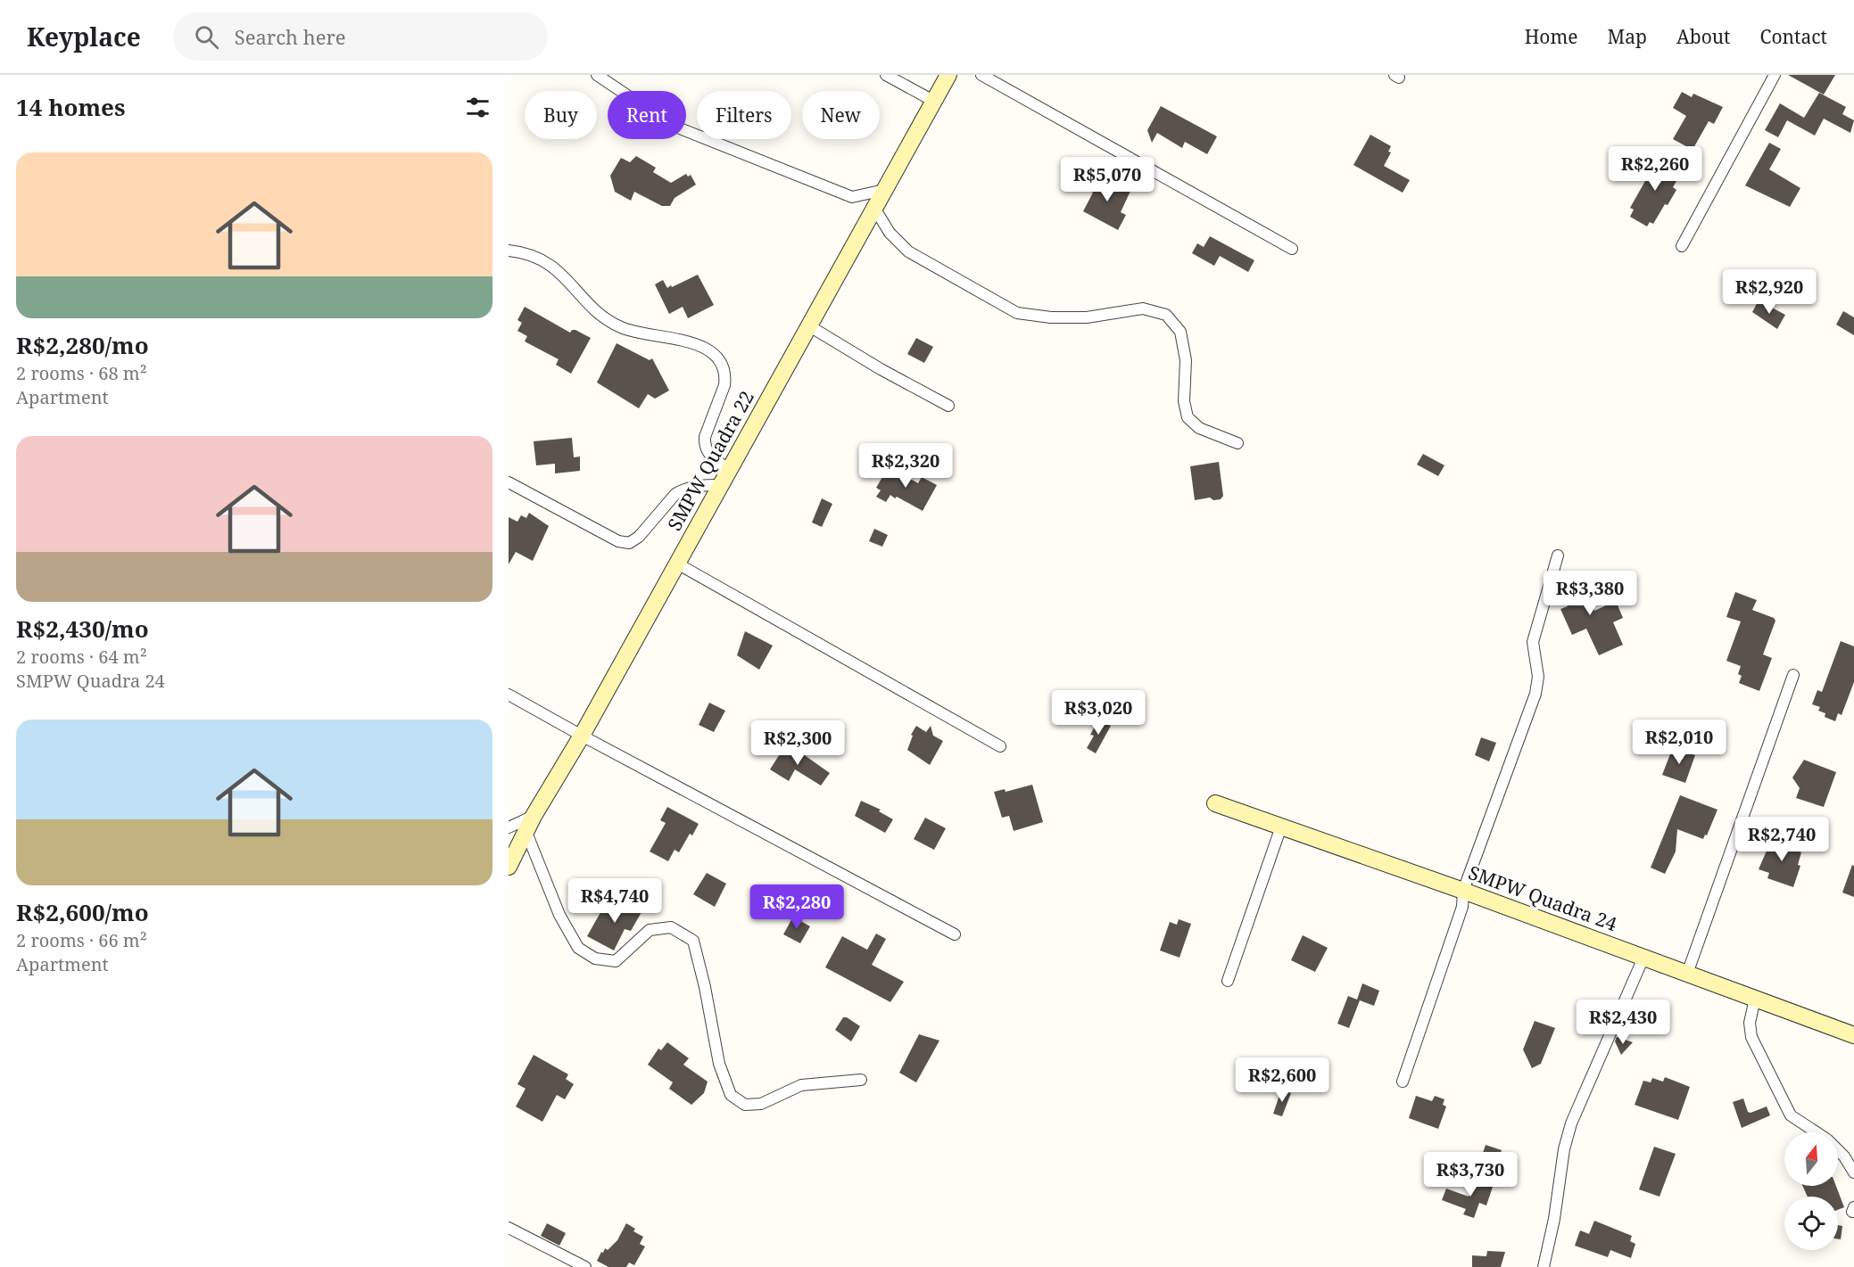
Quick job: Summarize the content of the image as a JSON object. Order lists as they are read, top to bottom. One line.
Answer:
{"streets":{"street":["SMPW Quadra 22","SMPW Quadra 24"]},"north":"top","page":{"header":"Keyplace","search":"Search here","nav":["Home","Map","About","Contact"],"heading":"14 homes","chip":["Buy","Rent","Filters","New"],"list":[{"name":"R$2,280/mo","note":"2 rooms · 68 m² · Apartment"},{"name":"R$2,430/mo","note":"2 rooms · 64 m² · SMPW Quadra 24"},{"name":"R$2,600/mo","note":"2 rooms · 66 m² · Apartment"}],"price":["R$2,260","R$5,070","R$2,920","R$2,320","R$3,380","R$3,020","R$2,010","R$2,300","R$2,740","R$4,740","R$2,280","R$2,430","R$2,600","R$3,730"]}}
